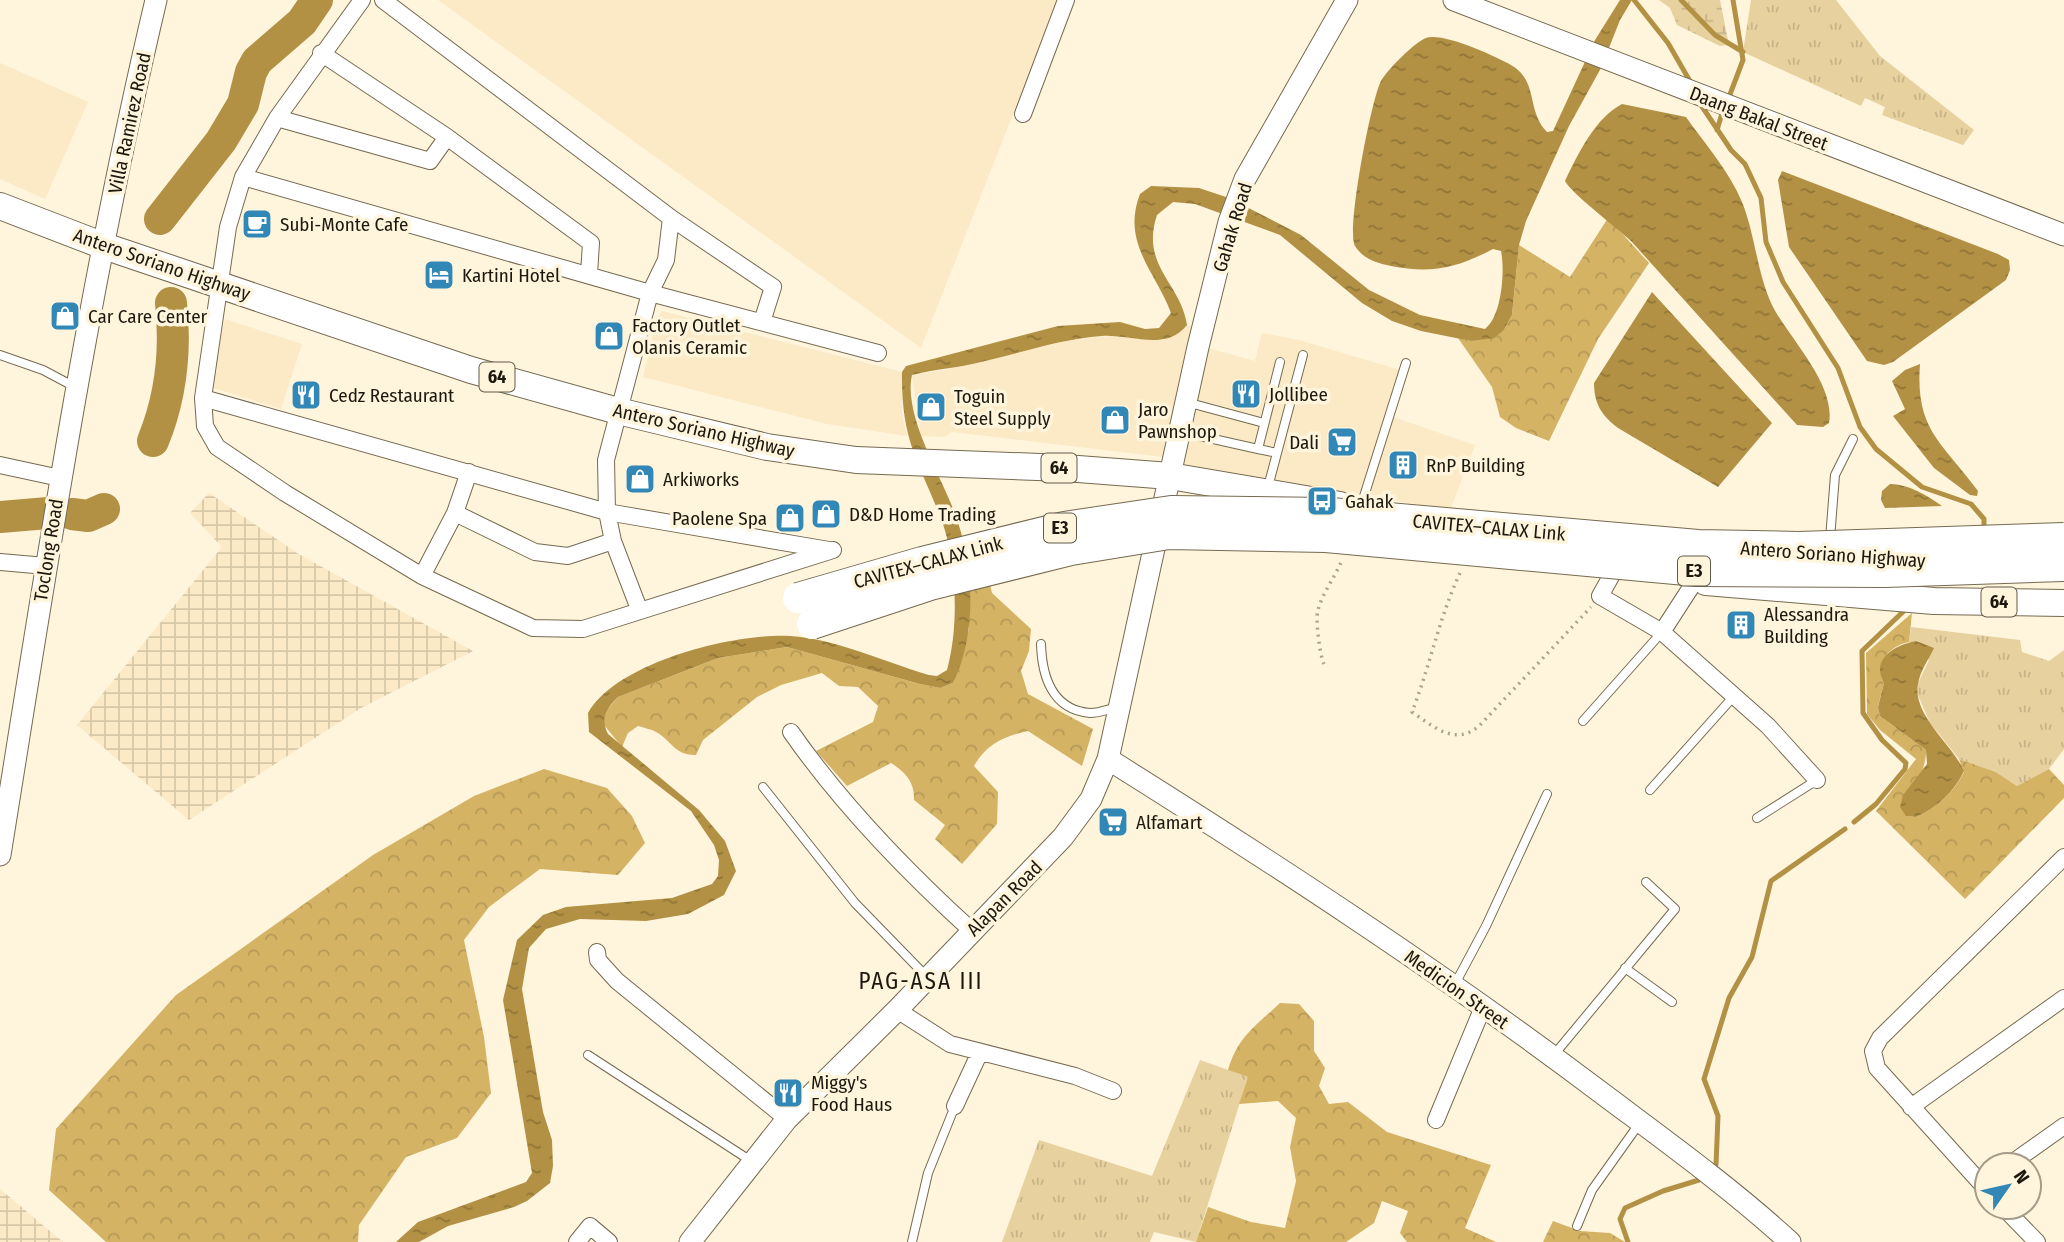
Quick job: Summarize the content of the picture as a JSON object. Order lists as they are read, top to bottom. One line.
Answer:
{"streets":{"highway":["CAVITEX–CALAX Link","E3"],"main road":["Antero Soriano Highway","64"],"street":["Daang Bakal Street","Villa Ramirez Road","Gahak Road","Toclong Road","Alapan Road","Medicion Street"]},"crossings":[["Villa Ramirez Road","Antero Soriano Highway"],["Villa Ramirez Road","Toclong Road"],["Gahak Road","Antero Soriano Highway"],["Gahak Road","Alapan Road"],["Antero Soriano Highway","CAVITEX–CALAX Link"],["Antero Soriano Highway","Toclong Road"],["Antero Soriano Highway","Alapan Road"],["Alapan Road","Medicion Street"]],"districts":["PAG-ASA III"],"places":{"cafe":["Subi-Monte Cafe"],"hotel":["Kartini Hotel"],"shop":["Car Care Center","Factory Outlet Olanis Ceramic","Toguin Steel Supply","Jaro Pawnshop","Arkiworks","D&D Home Trading","Paolene Spa"],"restaurant":["Jollibee","Cedz Restaurant","Miggy's Food Haus"],"supermarket":["Dali","Alfamart"],"building":["RnP Building","Alessandra Building"],"bus stop":["Gahak"]},"north":"top right"}
